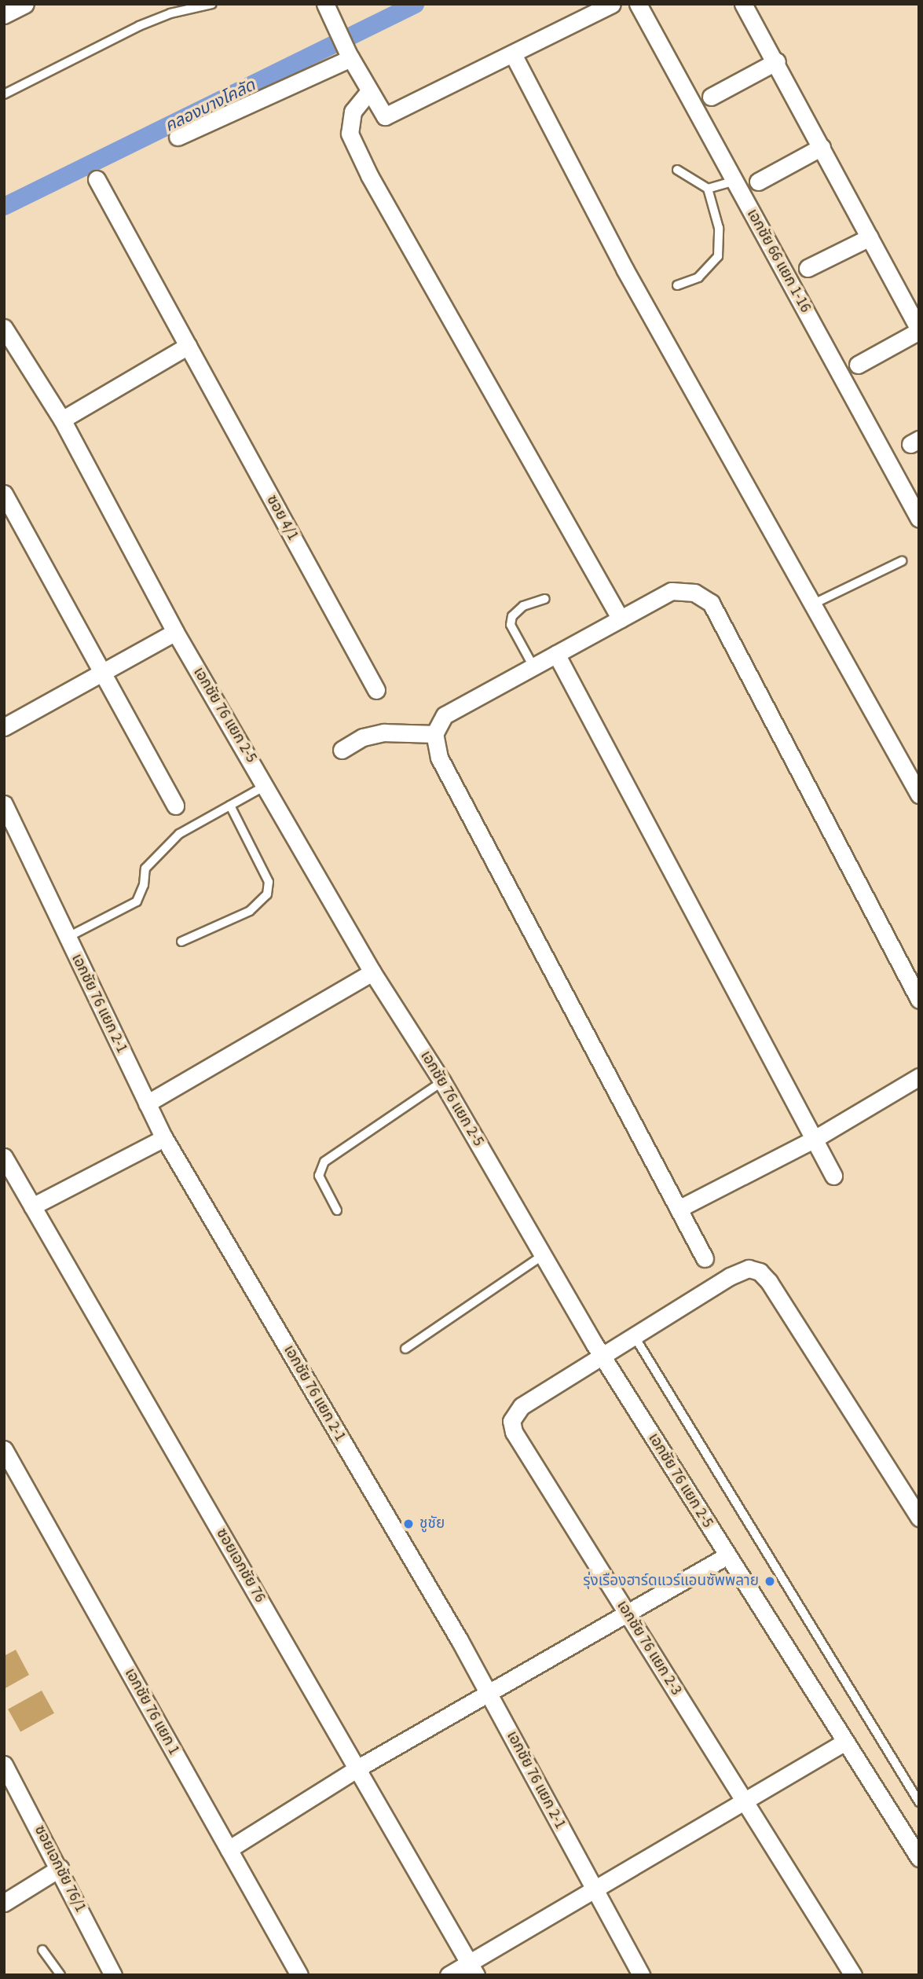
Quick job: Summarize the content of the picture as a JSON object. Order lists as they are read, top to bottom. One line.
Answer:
{"streets":{"street":["เอกชัย 66 แยก 1-16","ซอย 4/1","เอกชัย 76 แยก 2-5","เอกชัย 76 แยก 2-1","ซอยเอกชัย 76","เอกชัย 76 แยก 2-3","เอกชัย 76 แยก 1","ซอยเอกชัย 76/1"]},"crossings":[["เอกชัย 76 แยก 2-5","เอกชัย 76 แยก 2-3"]],"water":["คลองบางโคลัด"],"places":["ชูชัย","รุ่งเรืองฮาร์ดแวร์แอนซัพพลาย"]}
